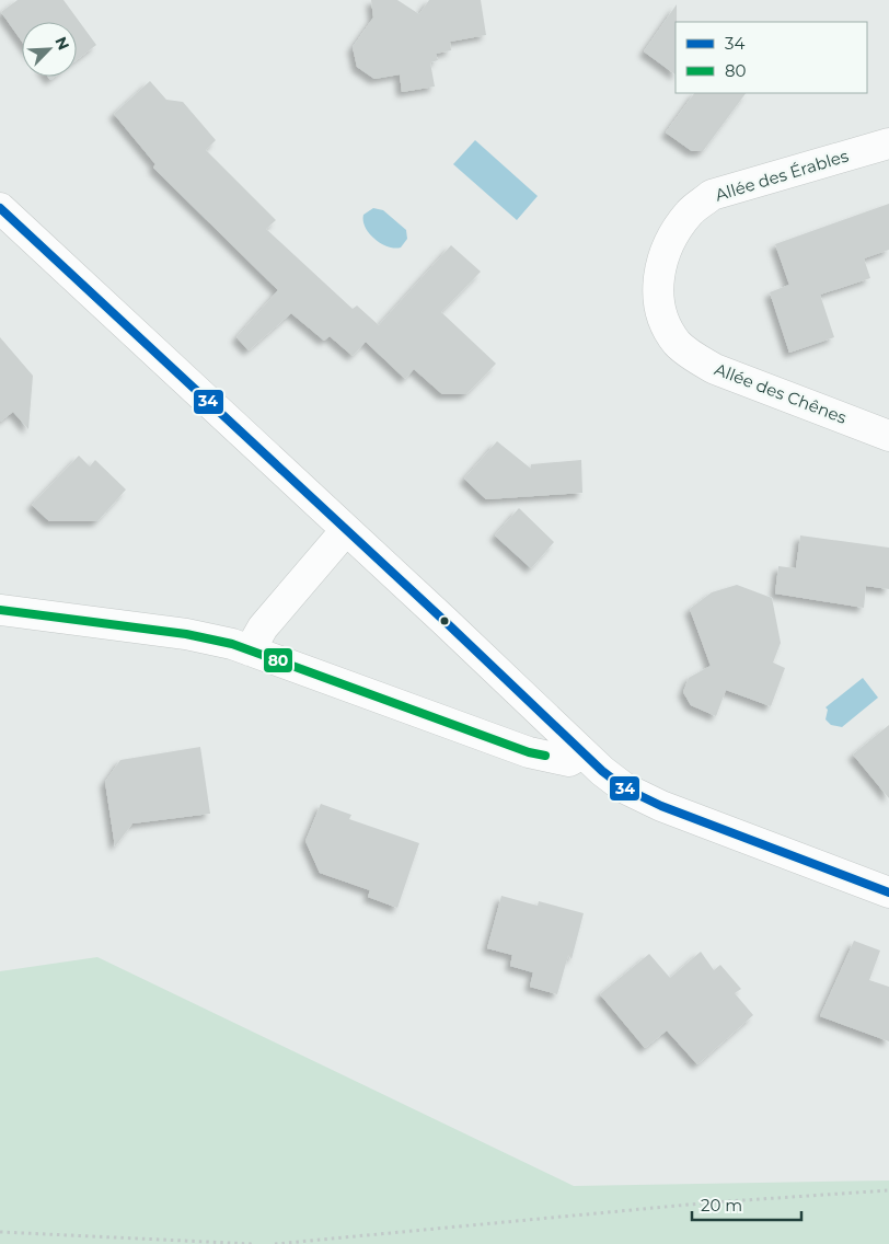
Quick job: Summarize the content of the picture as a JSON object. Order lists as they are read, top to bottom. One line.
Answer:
{"streets":{"street":["Allée des Érables","Allée des Chênes"]},"crossings":[["Allée des Érables","Allée des Chênes"]],"lines":["transit line 34","transit line 80"],"legend":["34","80"],"scale_bar":"20 m","north":"top right"}
